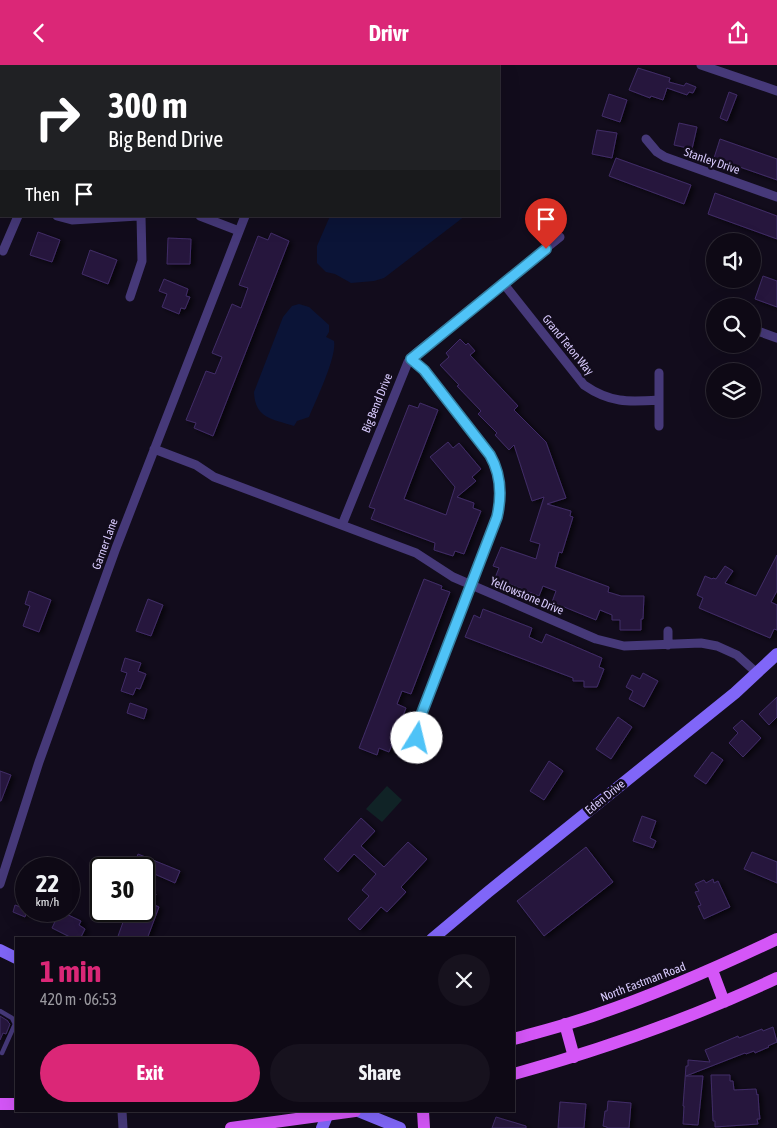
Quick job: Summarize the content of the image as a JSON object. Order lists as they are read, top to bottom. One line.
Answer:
{"streets":{"main road":["North Eastman Road"],"street":["Stanley Drive","Grand Teton Way","Big Bend Drive","Garner Lane","Yellowstone Drive","Eden Drive"]},"crossings":[["Grand Teton Way","Big Bend Drive"],["Big Bend Drive","Yellowstone Drive"],["Garner Lane","Yellowstone Drive"],["Yellowstone Drive","Eden Drive"]],"page":{"header":"Drivr","turn":["300 m","Big Bend Drive"],"then":"Then","speed":"22 km/h","limit":"30","heading":["1 min","420 m · 06:53"],"buttons":["Exit","Share"]}}
